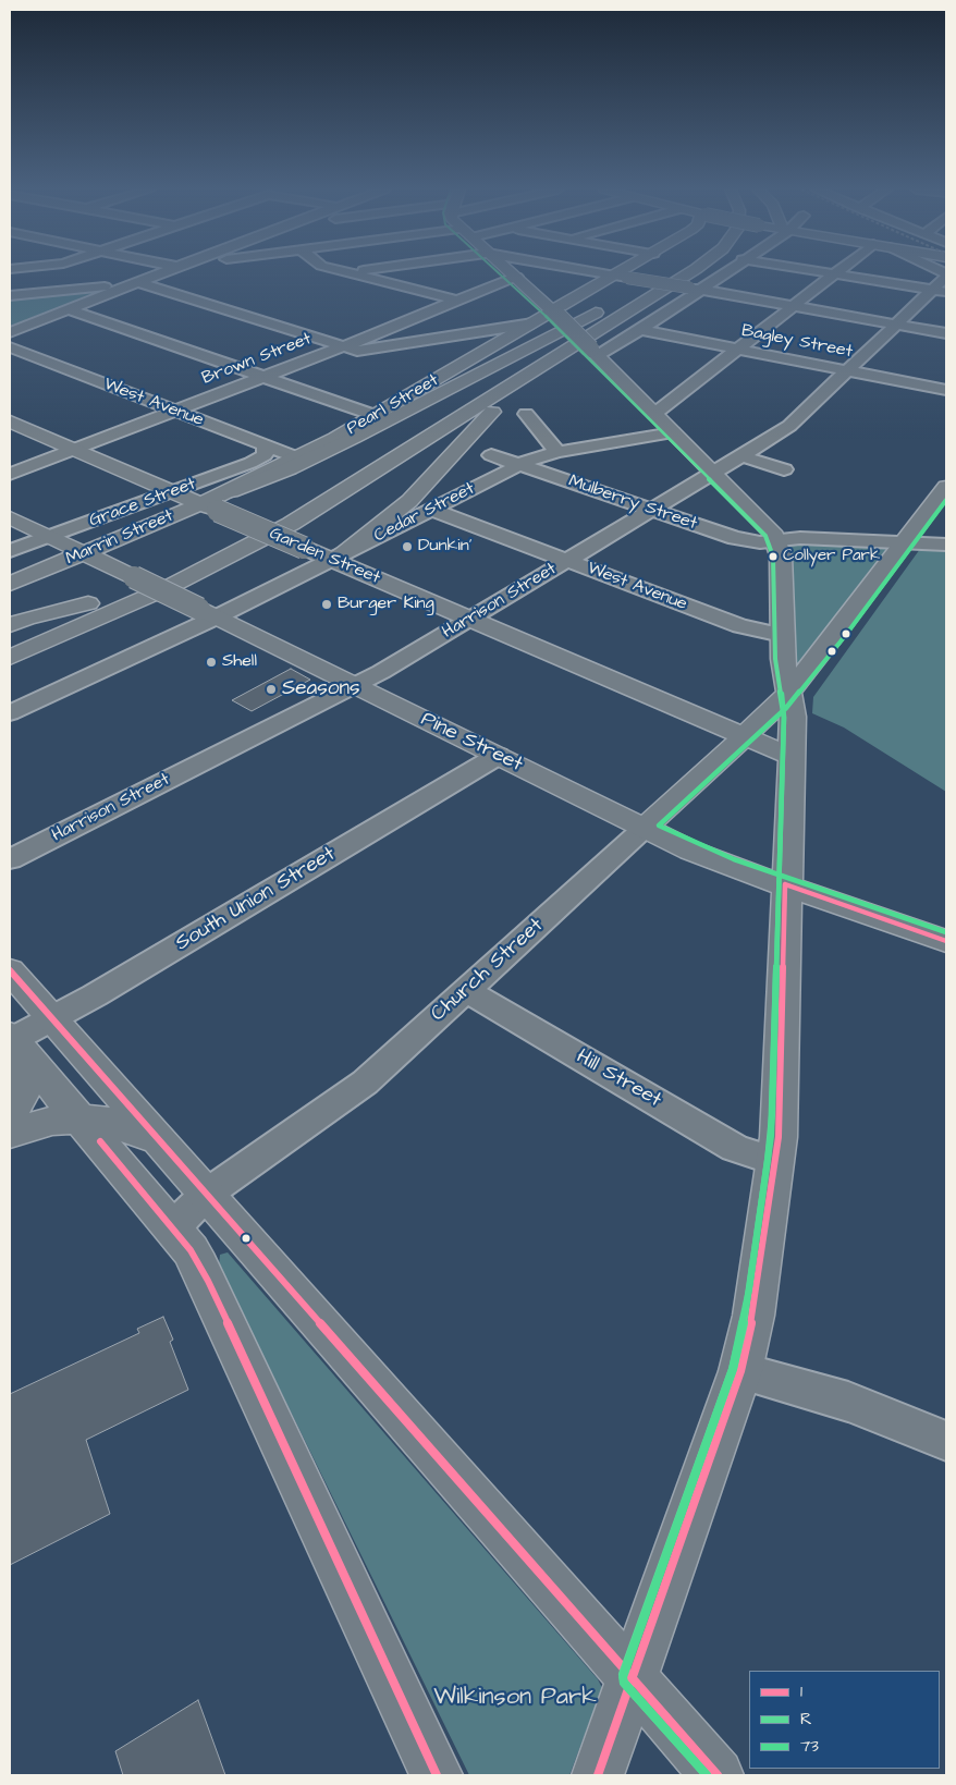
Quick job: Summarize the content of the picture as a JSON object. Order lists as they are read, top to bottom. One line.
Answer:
{"streets":{"main road":["Pearl Street","Marrin Street","Garden Street","Pine Street","Church Street"],"street":["Bagley Street","Brown Street","West Avenue","Grace Street","Mulberry Street","Cedar Street","Harrison Street","South Union Street","Hill Street"]},"crossings":[["Bagley Street","Harrison Street"],["Brown Street","West Avenue"],["West Avenue","Pearl Street"],["West Avenue","Grace Street"],["West Avenue","Cedar Street"],["West Avenue","Harrison Street"],["Pearl Street","Marrin Street"],["Grace Street","Pine Street"],["Mulberry Street","Cedar Street"],["Mulberry Street","Harrison Street"],["Mulberry Street","Church Street"],["Cedar Street","Garden Street"],["Cedar Street","Pine Street"],["Marrin Street","Garden Street"],["Marrin Street","Pine Street"],["Garden Street","Harrison Street"],["Garden Street","Church Street"],["Harrison Street","Pine Street"],["Pine Street","South Union Street"],["Pine Street","Church Street"],["Church Street","Hill Street"]],"parks":["Wilkinson Park"],"places":["Dunkin'","Collyer Park","Burger King","Shell","Seasons"],"lines":["transit line R","transit line 73","transit line 1"],"legend":["1","R","73"]}
